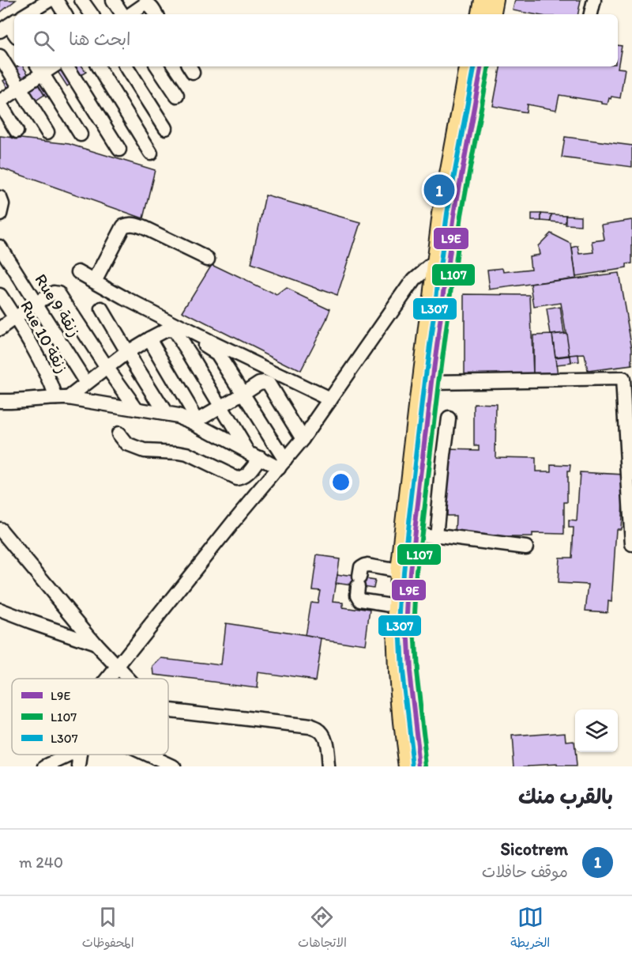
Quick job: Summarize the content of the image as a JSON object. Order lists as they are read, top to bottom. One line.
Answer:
{"streets":{"street":["Rue 9 زنقة","Rue 10 زنقة"]},"lines":["transit line L9E","transit line L107","transit line L307"],"legend":["L9E","L107","L307"],"page":{"search":"ابحث هنا","pins":"1","heading":"بالقرب منك","list":[{"mark":"1","name":"Sicotrem","note":"موقف حافلات","value":"240 m"}],"nav":["الخريطة","الاتجاهات","المحفوظات"]}}
